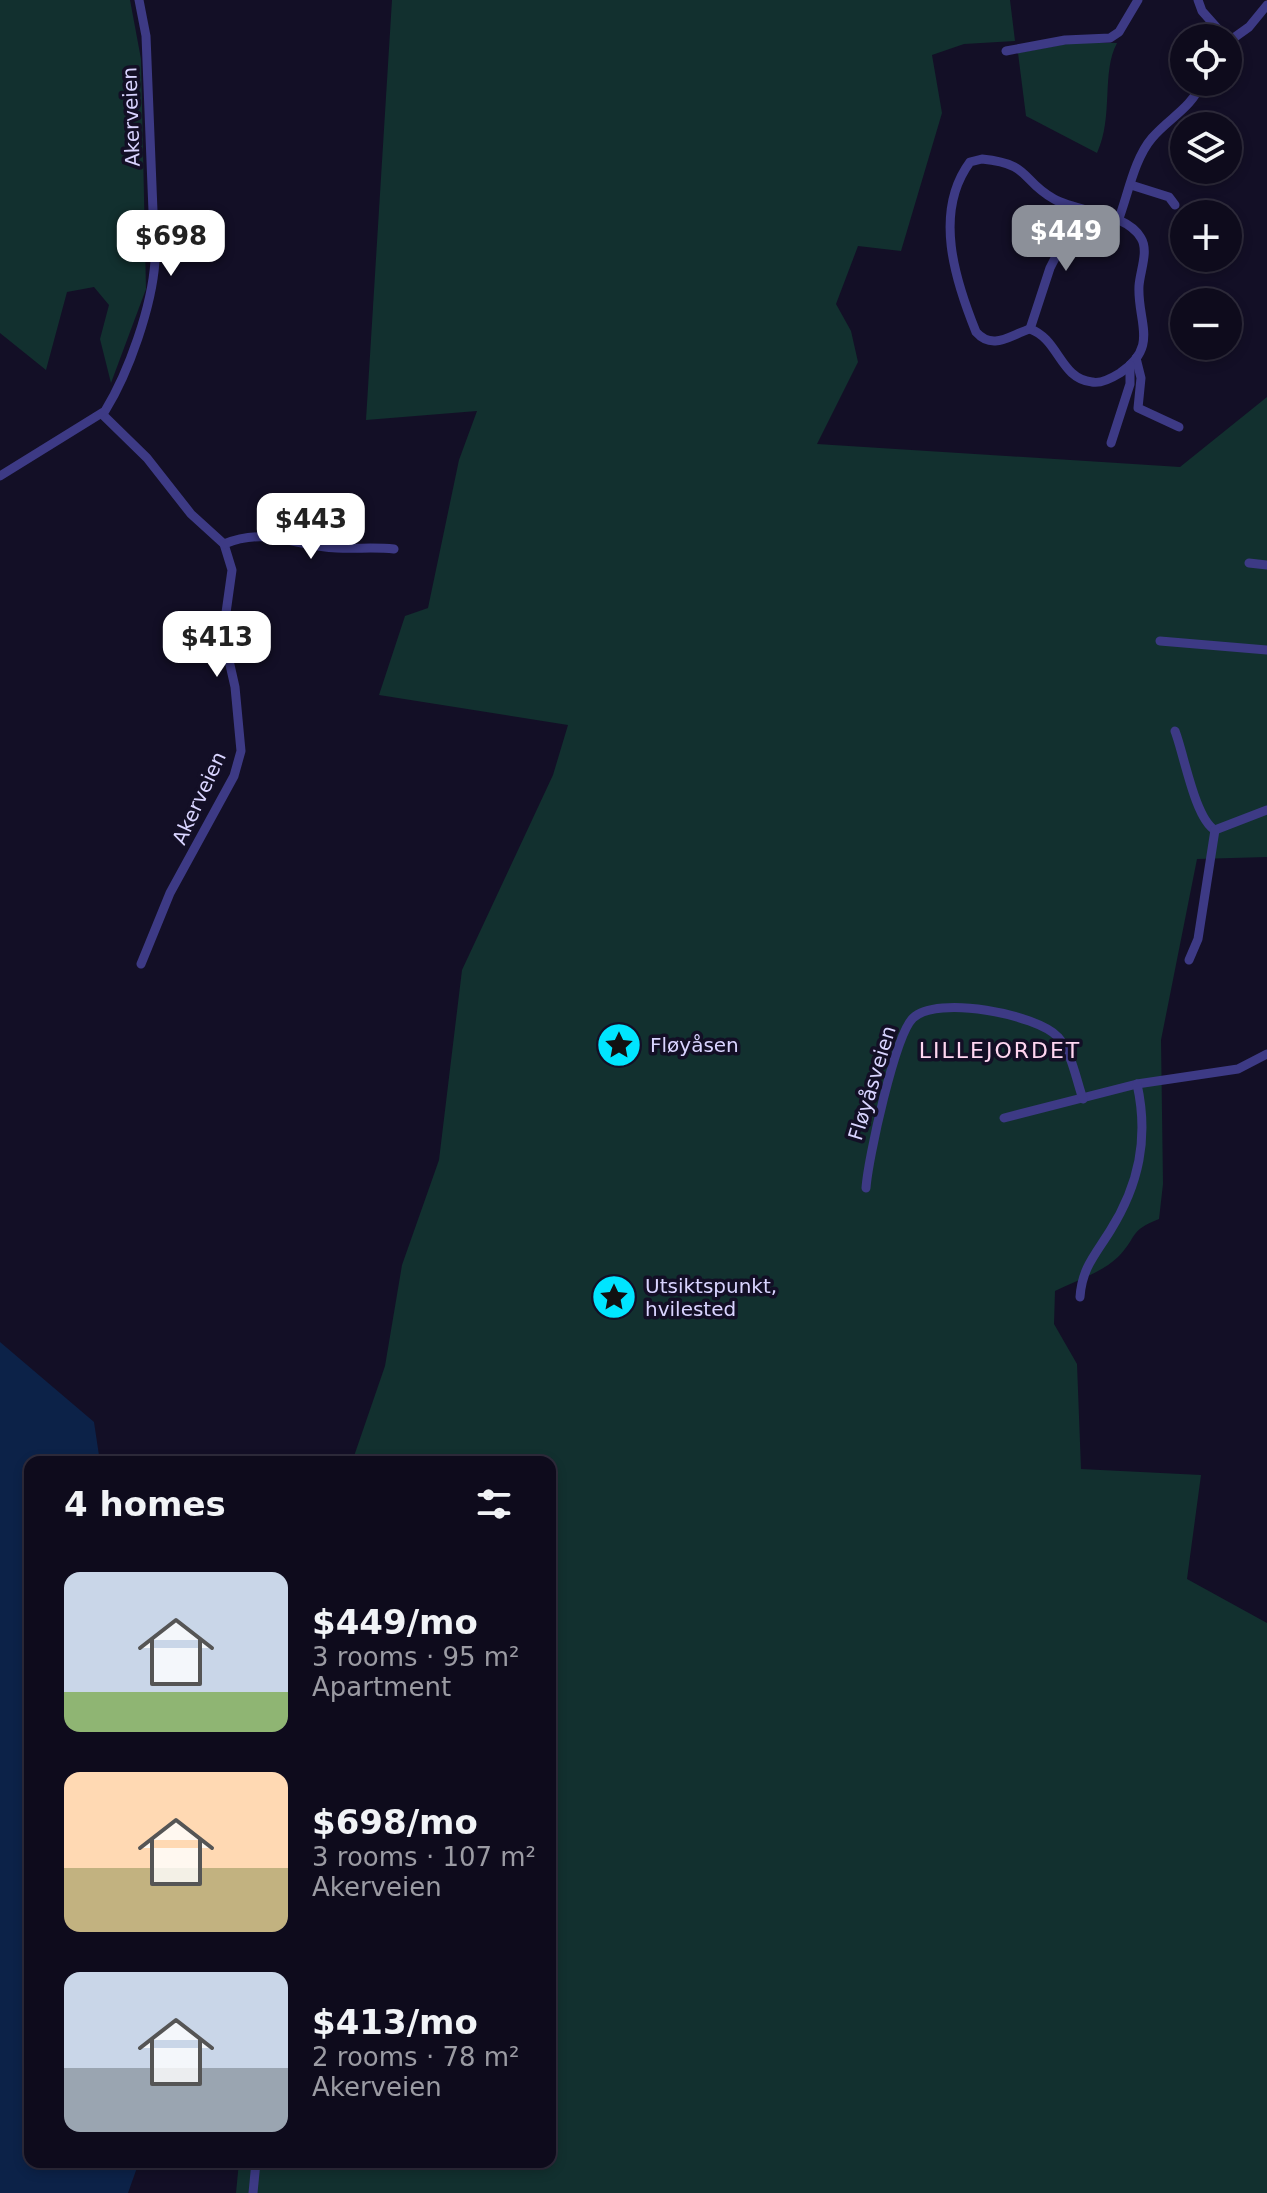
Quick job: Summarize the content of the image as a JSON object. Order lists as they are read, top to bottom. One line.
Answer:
{"streets":{"street":["Akerveien","Fløyåsveien"]},"districts":["LILLEJORDET"],"places":{"place":["Fløyåsen","Utsiktspunkt, hvilested"]},"page":{"map_buttons":["+","−"],"price":["$449","$698","$443","$413"],"heading":"4 homes","list":[{"name":"$449/mo","note":"3 rooms · 95 m² · Apartment"},{"name":"$698/mo","note":"3 rooms · 107 m² · Akerveien"},{"name":"$413/mo","note":"2 rooms · 78 m² · Akerveien"}]}}
